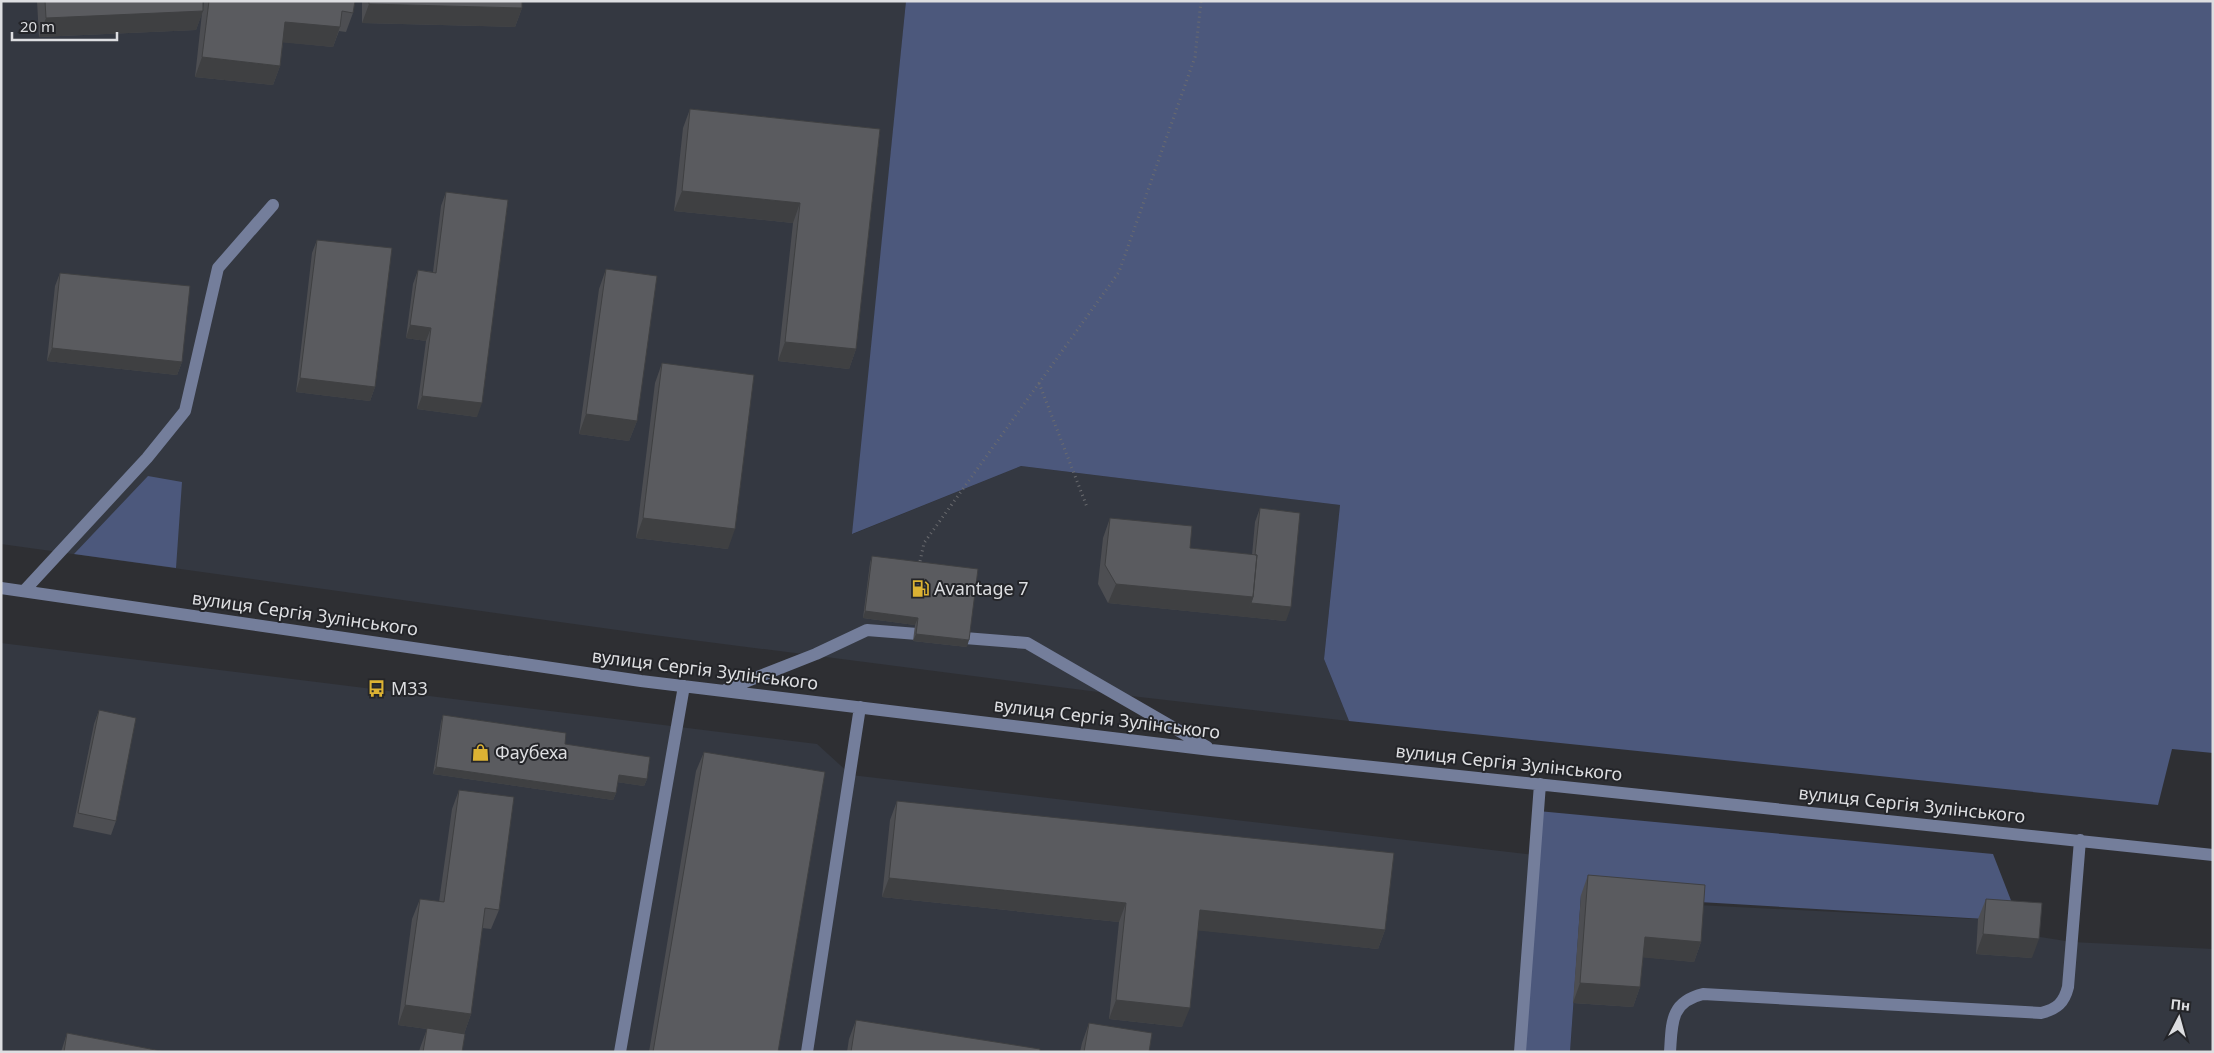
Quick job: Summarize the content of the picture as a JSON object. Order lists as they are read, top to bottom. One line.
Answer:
{"streets":{"street":["вулиця Сергія Зулінського"]},"places":{"fuel station":["Avantage 7"],"bus stop":["М33"],"shop":["Фаубеха"]},"scale_bar":"20 m","north":"top"}
